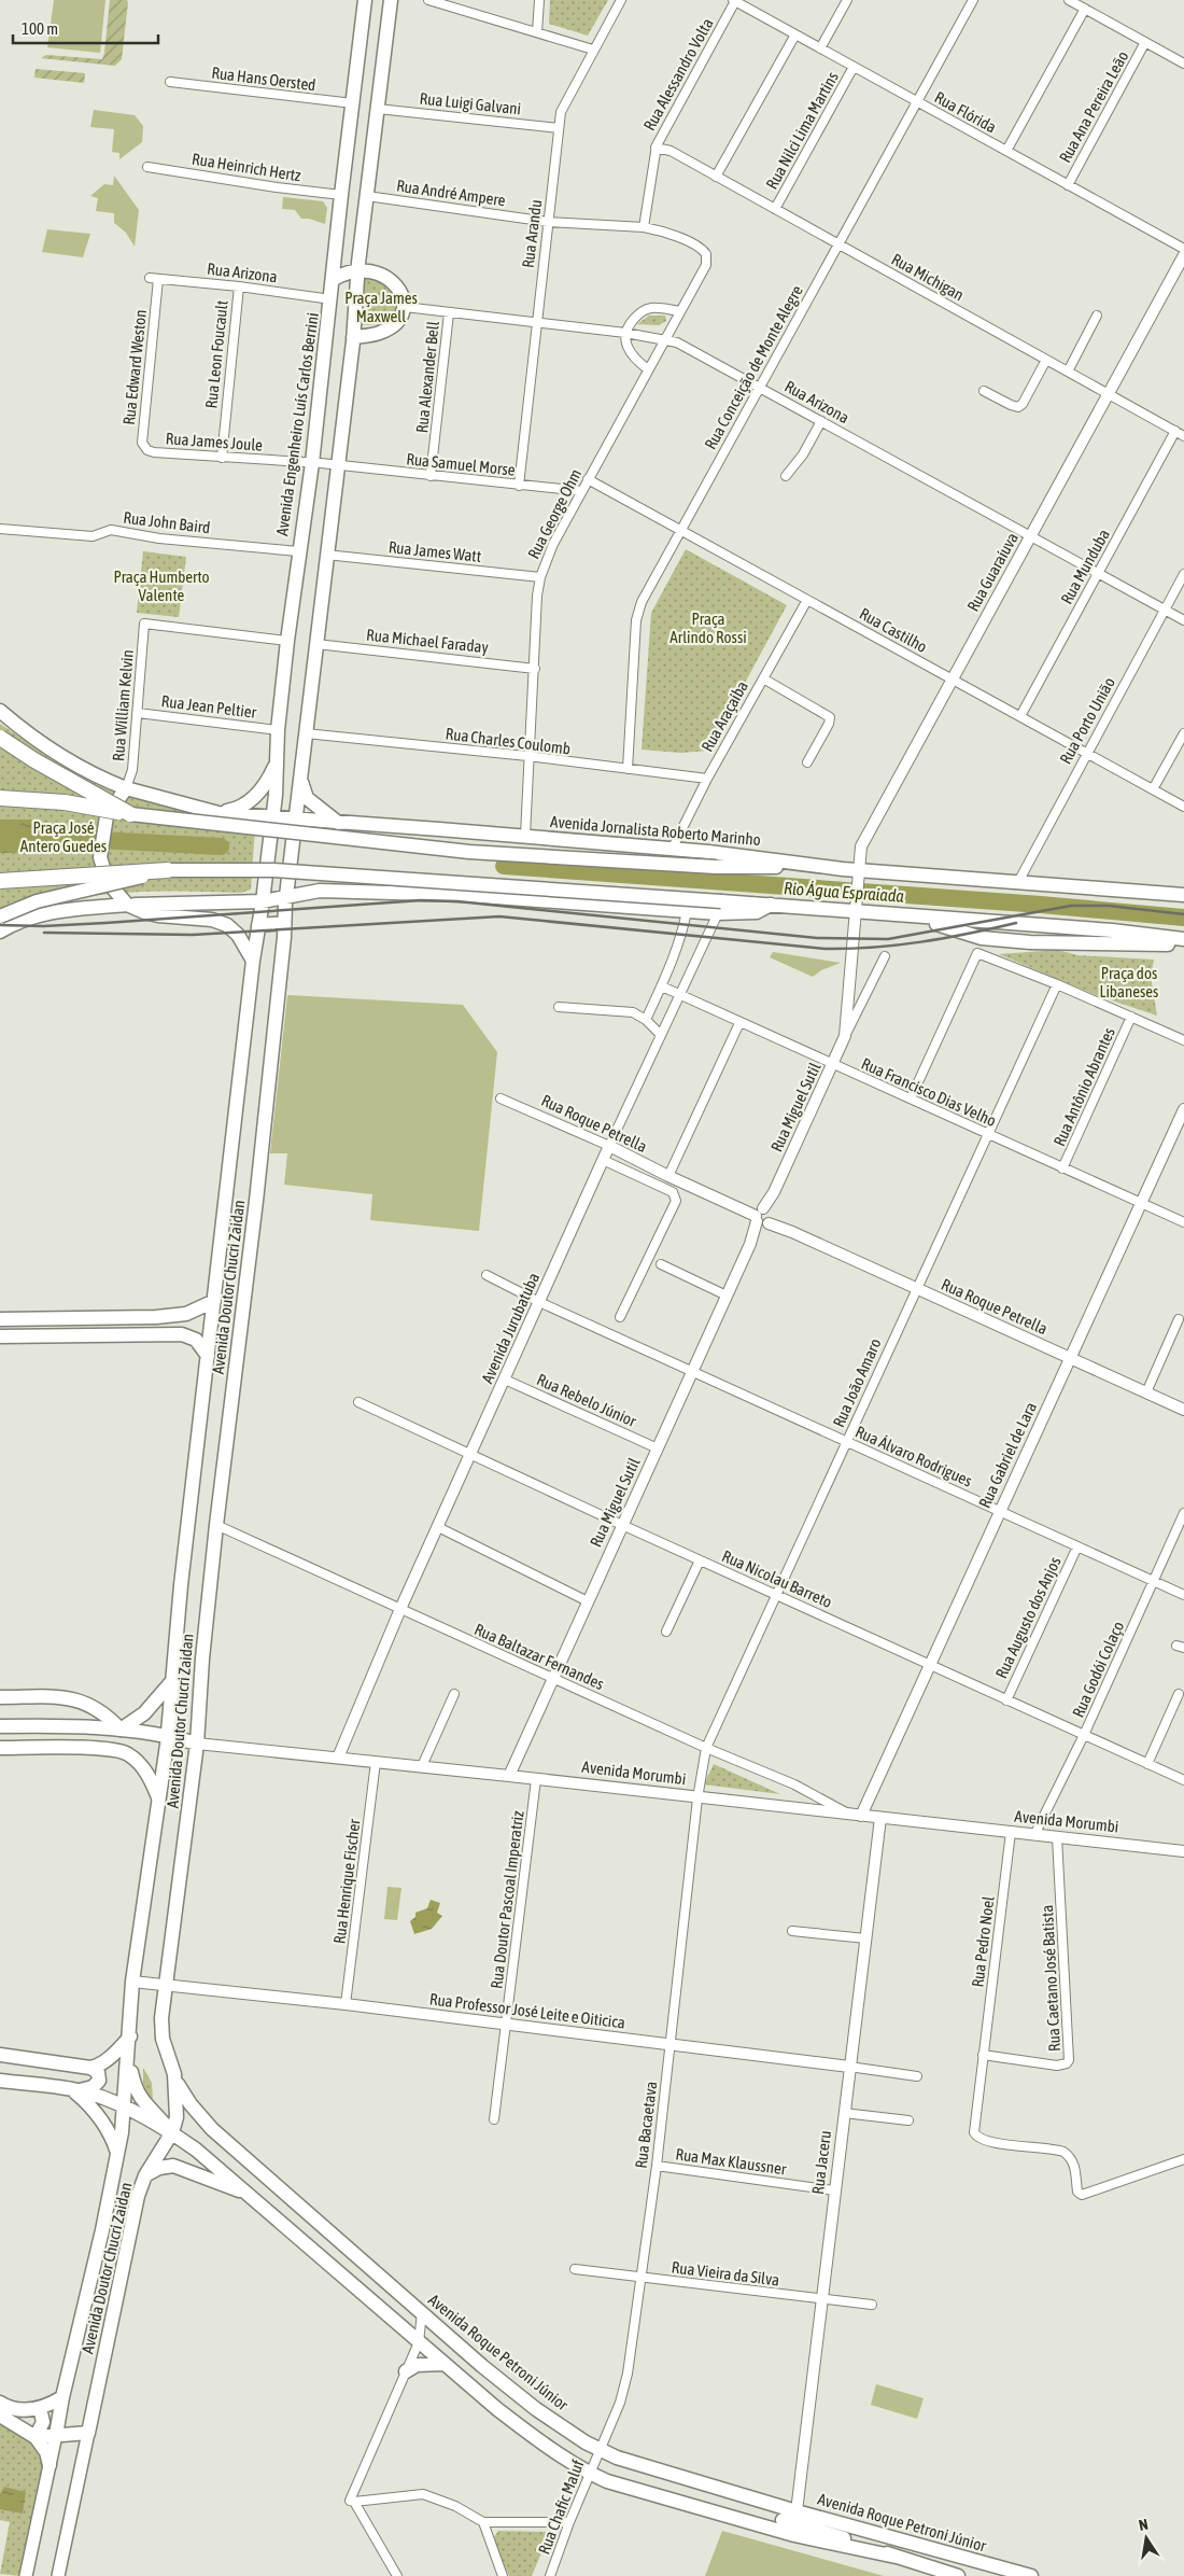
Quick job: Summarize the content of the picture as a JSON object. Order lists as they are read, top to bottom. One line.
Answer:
{"streets":{"main road":["Avenida Engenheiro Luís Carlos Berrini","Avenida Jornalista Roberto Marinho","Avenida Doutor Chucri Zaidan","Avenida Morumbi","Avenida Roque Petroni Júnior"],"street":["Rua Alessandro Volta","Rua Hans Oersted","Rua Luigi Galvani","Rua Ana Pereira Leão","Rua Flórida","Rua Nilci Lima Martins","Rua Heinrich Hertz","Rua André Ampere","Rua Arandu","Rua Arizona","Rua Michigan","Rua Leon Foucault","Rua Edward Weston","Rua Conceição de Monte Alegre","Rua Alexander Bell","Rua James Joule","Rua Samuel Morse","Rua George Ohm","Rua John Baird","Rua James Watt","Rua Munduba","Rua Guaraíuva","Rua Castilho","Rua Michael Faraday","Rua William Kelvin","Rua Jean Peltier","Rua Araçaíba","Rua Porto União","Rua Charles Coulomb","Rua Antônio Abrantes","Rua Francisco Dias Velho","Rua Miguel Sutil","Rua Roque Petrella","Avenida Jurubatuba","Rua João Amaro","Rua Rebelo Júnior","Rua Gabriel de Lara","Rua Álvaro Rodrigues","Rua Nicolau Barreto","Rua Augusto dos Anjos","Rua Baltazar Fernandes","Rua Godói Colaço","Rua Henrique Fischer","Rua Doutor Pascoal Imperatriz","Rua Pedro Noel","Rua Caetano José Batista","Rua Professor José Leite e Oiticica","Rua Bacaetava","Rua Max Klaussner","Rua Jaceru","Rua Vieira da Silva","Rua Chafic Maluf"]},"crossings":[["Rua Alessandro Volta","Rua Flórida"],["Rua Alessandro Volta","Rua André Ampere"],["Rua Alessandro Volta","Rua Michigan"],["Rua Hans Oersted","Avenida Engenheiro Luís Carlos Berrini"],["Rua Luigi Galvani","Rua Arandu"],["Rua Ana Pereira Leão","Rua Flórida"],["Rua Flórida","Rua Nilci Lima Martins"],["Rua Flórida","Rua Conceição de Monte Alegre"],["Rua Nilci Lima Martins","Rua Michigan"],["Rua Heinrich Hertz","Avenida Engenheiro Luís Carlos Berrini"],["Rua André Ampere","Rua Arandu"],["Rua André Ampere","Rua George Ohm"],["Rua Arandu","Rua Arizona"],["Rua Arandu","Rua Samuel Morse"],["Rua Arizona","Rua Leon Foucault"],["Rua Arizona","Rua Edward Weston"],["Rua Arizona","Rua Conceição de Monte Alegre"],["Rua Arizona","Rua Alexander Bell"],["Rua Arizona","Avenida Engenheiro Luís Carlos Berrini"],["Rua Arizona","Rua George Ohm"],["Rua Arizona","Rua Munduba"],["Rua Arizona","Rua Guaraíuva"],["Rua Arizona","Rua Porto União"],["Rua Michigan","Rua Conceição de Monte Alegre"],["Rua Michigan","Rua Munduba"],["Rua Michigan","Rua Guaraíuva"],["Rua Leon Foucault","Rua James Joule"],["Rua Edward Weston","Rua James Joule"],["Rua Conceição de Monte Alegre","Rua Castilho"],["Rua Conceição de Monte Alegre","Rua Charles Coulomb"],["Rua Alexander Bell","Rua Samuel Morse"],["Avenida Engenheiro Luís Carlos Berrini","Rua James Joule"],["Avenida Engenheiro Luís Carlos Berrini","Rua John Baird"],["Avenida Engenheiro Luís Carlos Berrini","Rua William Kelvin"],["Avenida Engenheiro Luís Carlos Berrini","Rua Jean Peltier"],["Avenida Engenheiro Luís Carlos Berrini","Avenida Jornalista Roberto Marinho"],["Avenida Engenheiro Luís Carlos Berrini","Avenida Doutor Chucri Zaidan"],["Rua James Joule","Rua Samuel Morse"],["Rua Samuel Morse","Rua George Ohm"],["Rua George Ohm","Rua James Watt"],["Rua George Ohm","Rua Castilho"],["Rua George Ohm","Rua Michael Faraday"],["Rua George Ohm","Rua Charles Coulomb"],["Rua George Ohm","Avenida Jornalista Roberto Marinho"],["Rua Munduba","Rua Castilho"],["Rua Guaraíuva","Rua Castilho"],["Rua Guaraíuva","Avenida Jornalista Roberto Marinho"],["Rua Guaraíuva","Rua Miguel Sutil"],["Rua Castilho","Rua Araçaíba"],["Rua Castilho","Rua Porto União"],["Rua William Kelvin","Rua Jean Peltier"],["Rua William Kelvin","Avenida Jornalista Roberto Marinho"],["Rua Araçaíba","Rua Charles Coulomb"],["Rua Araçaíba","Avenida Jornalista Roberto Marinho"],["Rua Porto União","Avenida Jornalista Roberto Marinho"],["Avenida Jornalista Roberto Marinho","Avenida Doutor Chucri Zaidan"],["Rua Antônio Abrantes","Rua Francisco Dias Velho"],["Rua Francisco Dias Velho","Rua Miguel Sutil"],["Rua Francisco Dias Velho","Avenida Jurubatuba"],["Rua Francisco Dias Velho","Rua João Amaro"],["Rua Francisco Dias Velho","Rua Gabriel de Lara"],["Rua Miguel Sutil","Rua Roque Petrella"],["Rua Miguel Sutil","Rua Rebelo Júnior"],["Rua Miguel Sutil","Rua Álvaro Rodrigues"],["Rua Miguel Sutil","Rua Nicolau Barreto"],["Rua Miguel Sutil","Rua Baltazar Fernandes"],["Rua Miguel Sutil","Avenida Morumbi"],["Rua Roque Petrella","Avenida Jurubatuba"],["Rua Roque Petrella","Rua João Amaro"],["Rua Roque Petrella","Rua Gabriel de Lara"],["Avenida Doutor Chucri Zaidan","Rua Baltazar Fernandes"],["Avenida Doutor Chucri Zaidan","Avenida Morumbi"],["Avenida Doutor Chucri Zaidan","Rua Professor José Leite e Oiticica"],["Avenida Doutor Chucri Zaidan","Avenida Roque Petroni Júnior"],["Avenida Jurubatuba","Rua Rebelo Júnior"],["Avenida Jurubatuba","Rua Álvaro Rodrigues"],["Avenida Jurubatuba","Rua Nicolau Barreto"],["Avenida Jurubatuba","Rua Baltazar Fernandes"],["Avenida Jurubatuba","Avenida Morumbi"],["Rua João Amaro","Rua Álvaro Rodrigues"],["Rua João Amaro","Rua Nicolau Barreto"],["Rua João Amaro","Rua Baltazar Fernandes"],["Rua João Amaro","Avenida Morumbi"],["Rua João Amaro","Rua Bacaetava"],["Rua Gabriel de Lara","Rua Álvaro Rodrigues"],["Rua Gabriel de Lara","Rua Nicolau Barreto"],["Rua Gabriel de Lara","Avenida Morumbi"],["Rua Álvaro Rodrigues","Rua Augusto dos Anjos"],["Rua Álvaro Rodrigues","Rua Godói Colaço"],["Rua Nicolau Barreto","Rua Augusto dos Anjos"],["Rua Nicolau Barreto","Rua Godói Colaço"],["Rua Baltazar Fernandes","Avenida Morumbi"],["Rua Godói Colaço","Avenida Morumbi"],["Avenida Morumbi","Rua Henrique Fischer"],["Avenida Morumbi","Rua Doutor Pascoal Imperatriz"],["Avenida Morumbi","Rua Pedro Noel"],["Avenida Morumbi","Rua Caetano José Batista"],["Avenida Morumbi","Rua Bacaetava"],["Avenida Morumbi","Rua Jaceru"],["Rua Henrique Fischer","Rua Professor José Leite e Oiticica"],["Rua Doutor Pascoal Imperatriz","Rua Professor José Leite e Oiticica"],["Rua Pedro Noel","Rua Caetano José Batista"],["Rua Professor José Leite e Oiticica","Rua Bacaetava"],["Rua Professor José Leite e Oiticica","Rua Jaceru"],["Rua Bacaetava","Rua Max Klaussner"],["Rua Bacaetava","Rua Vieira da Silva"],["Rua Bacaetava","Avenida Roque Petroni Júnior"],["Rua Bacaetava","Rua Chafic Maluf"],["Rua Max Klaussner","Rua Jaceru"],["Rua Jaceru","Rua Vieira da Silva"],["Rua Jaceru","Avenida Roque Petroni Júnior"],["Avenida Roque Petroni Júnior","Rua Chafic Maluf"]],"water":["Rio Água Espraiada"],"parks":["Praça James Maxwell","Praça Humberto Valente","Praça Arlindo Rossi","Praça José Antero Guedes","Praça dos Libaneses"],"scale_bar":"100 m","north":"top"}
